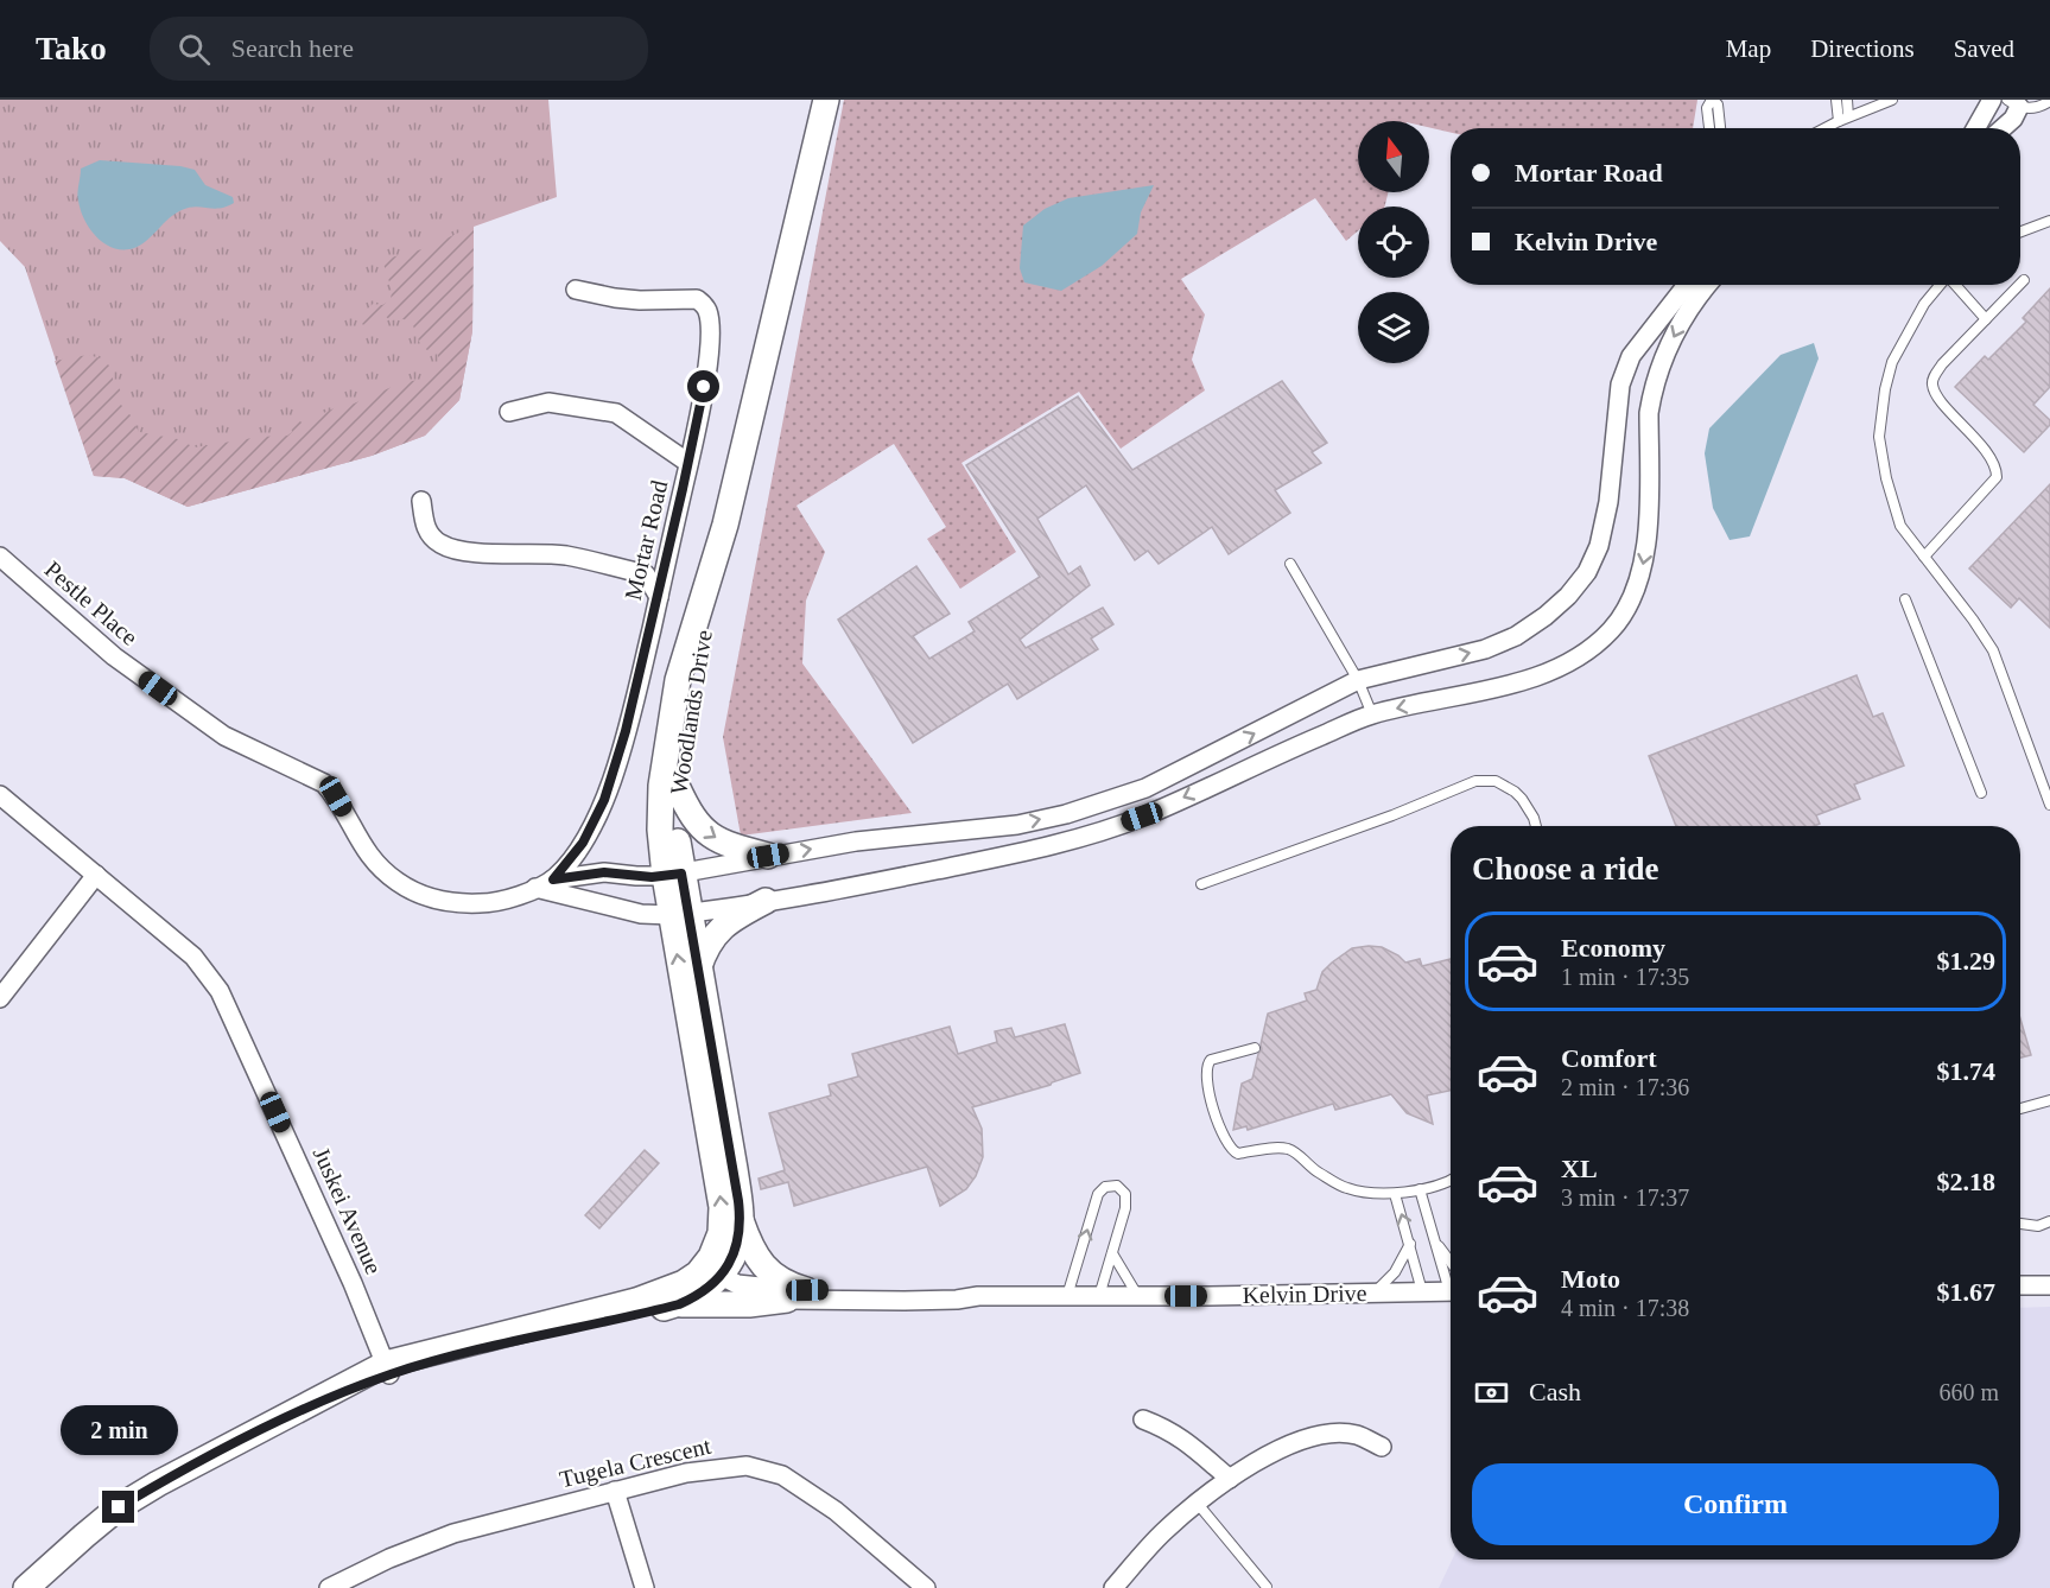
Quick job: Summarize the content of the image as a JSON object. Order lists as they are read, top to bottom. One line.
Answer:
{"streets":{"main road":["Woodlands Drive"],"street":["Mortar Road","Pestle Place","Juskei Avenue","Kelvin Drive","Tugela Crescent"]},"crossings":[["Mortar Road","Pestle Place"],["Woodlands Drive","Kelvin Drive"]],"north":"top","page":{"header":"Tako","search":"Search here","nav":["Map","Directions","Saved"],"banner":["Mortar Road","Kelvin Drive"],"heading":"Choose a ride","list":[{"name":"Economy","note":"1 min · 17:35","value":"$1.29"},{"name":"Comfort","note":"2 min · 17:36","value":"$1.74"},{"name":"XL","note":"3 min · 17:37","value":"$2.18"},{"name":"Moto","note":"4 min · 17:38","value":"$1.67"}],"pay":["Cash","660 m"],"bubble":"2 min","buttons":"Confirm"}}
